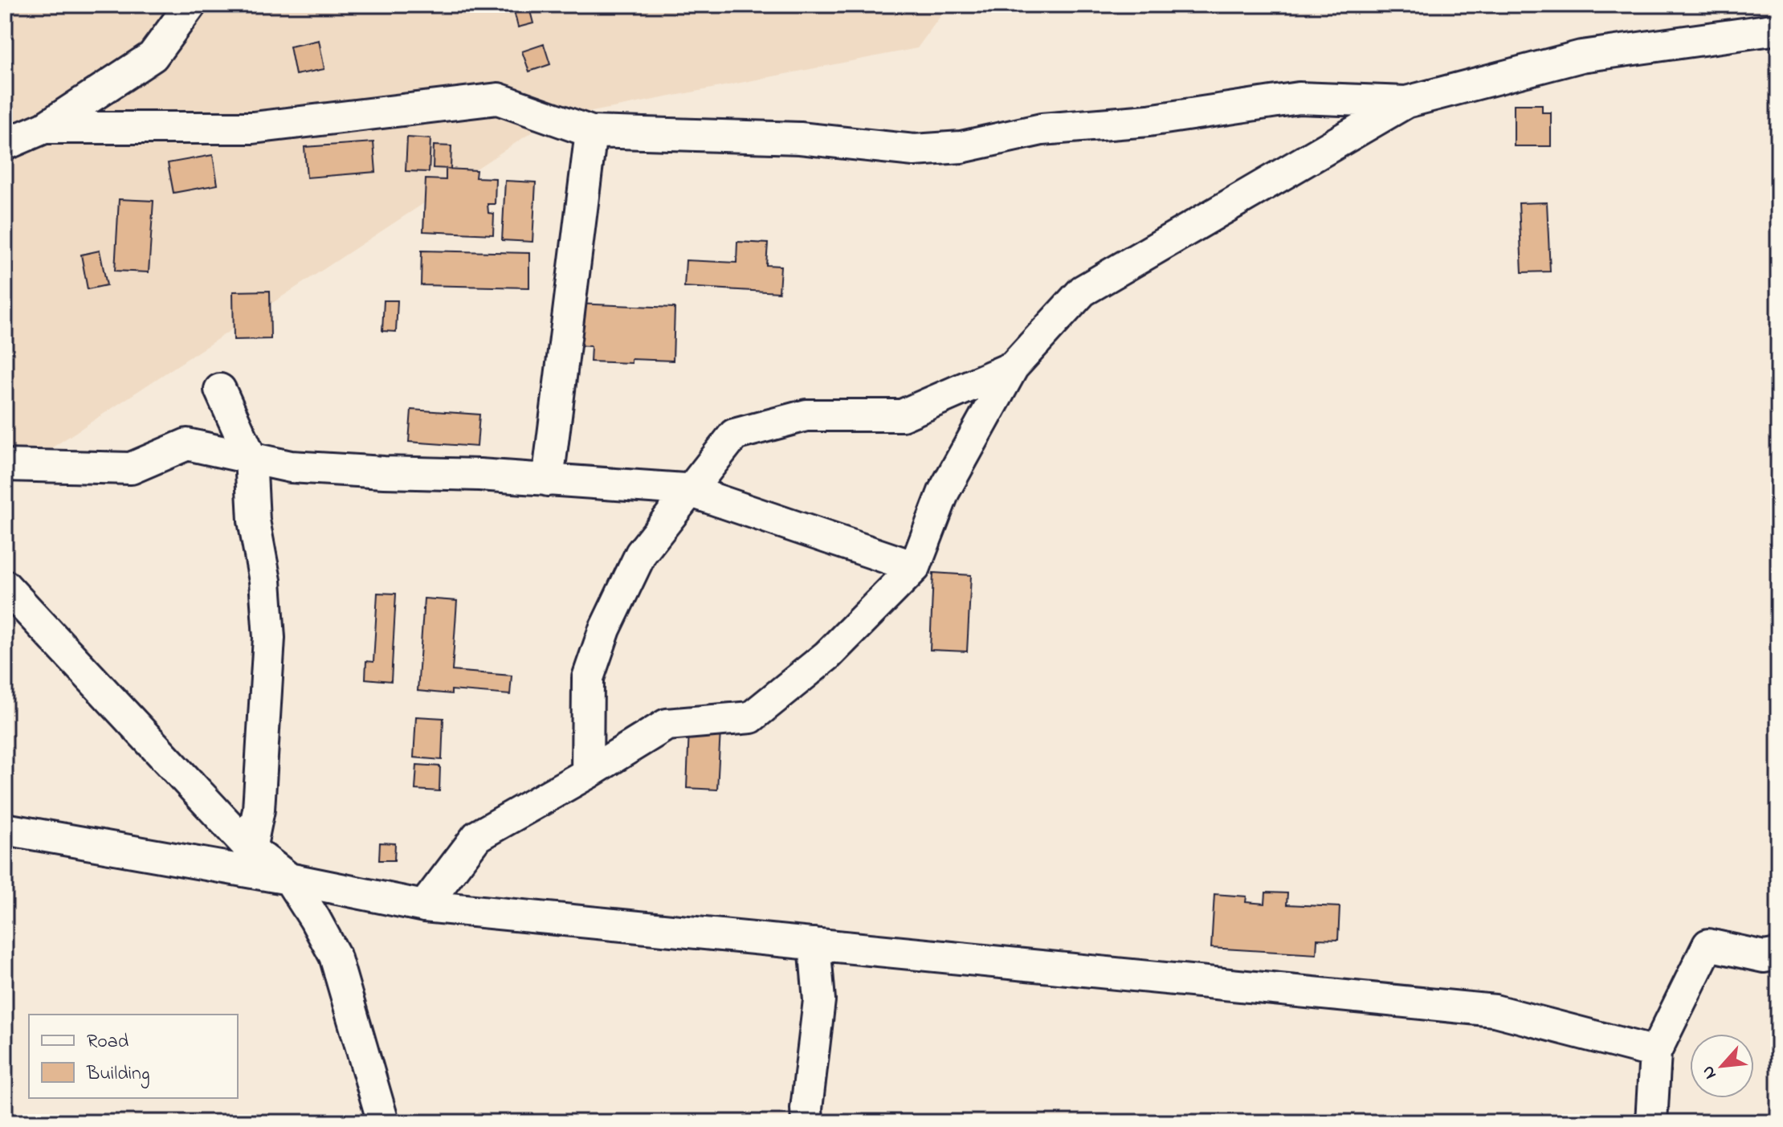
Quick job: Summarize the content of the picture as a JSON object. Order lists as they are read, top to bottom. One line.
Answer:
{"legend":["Road","Building"],"north":"bottom left"}
